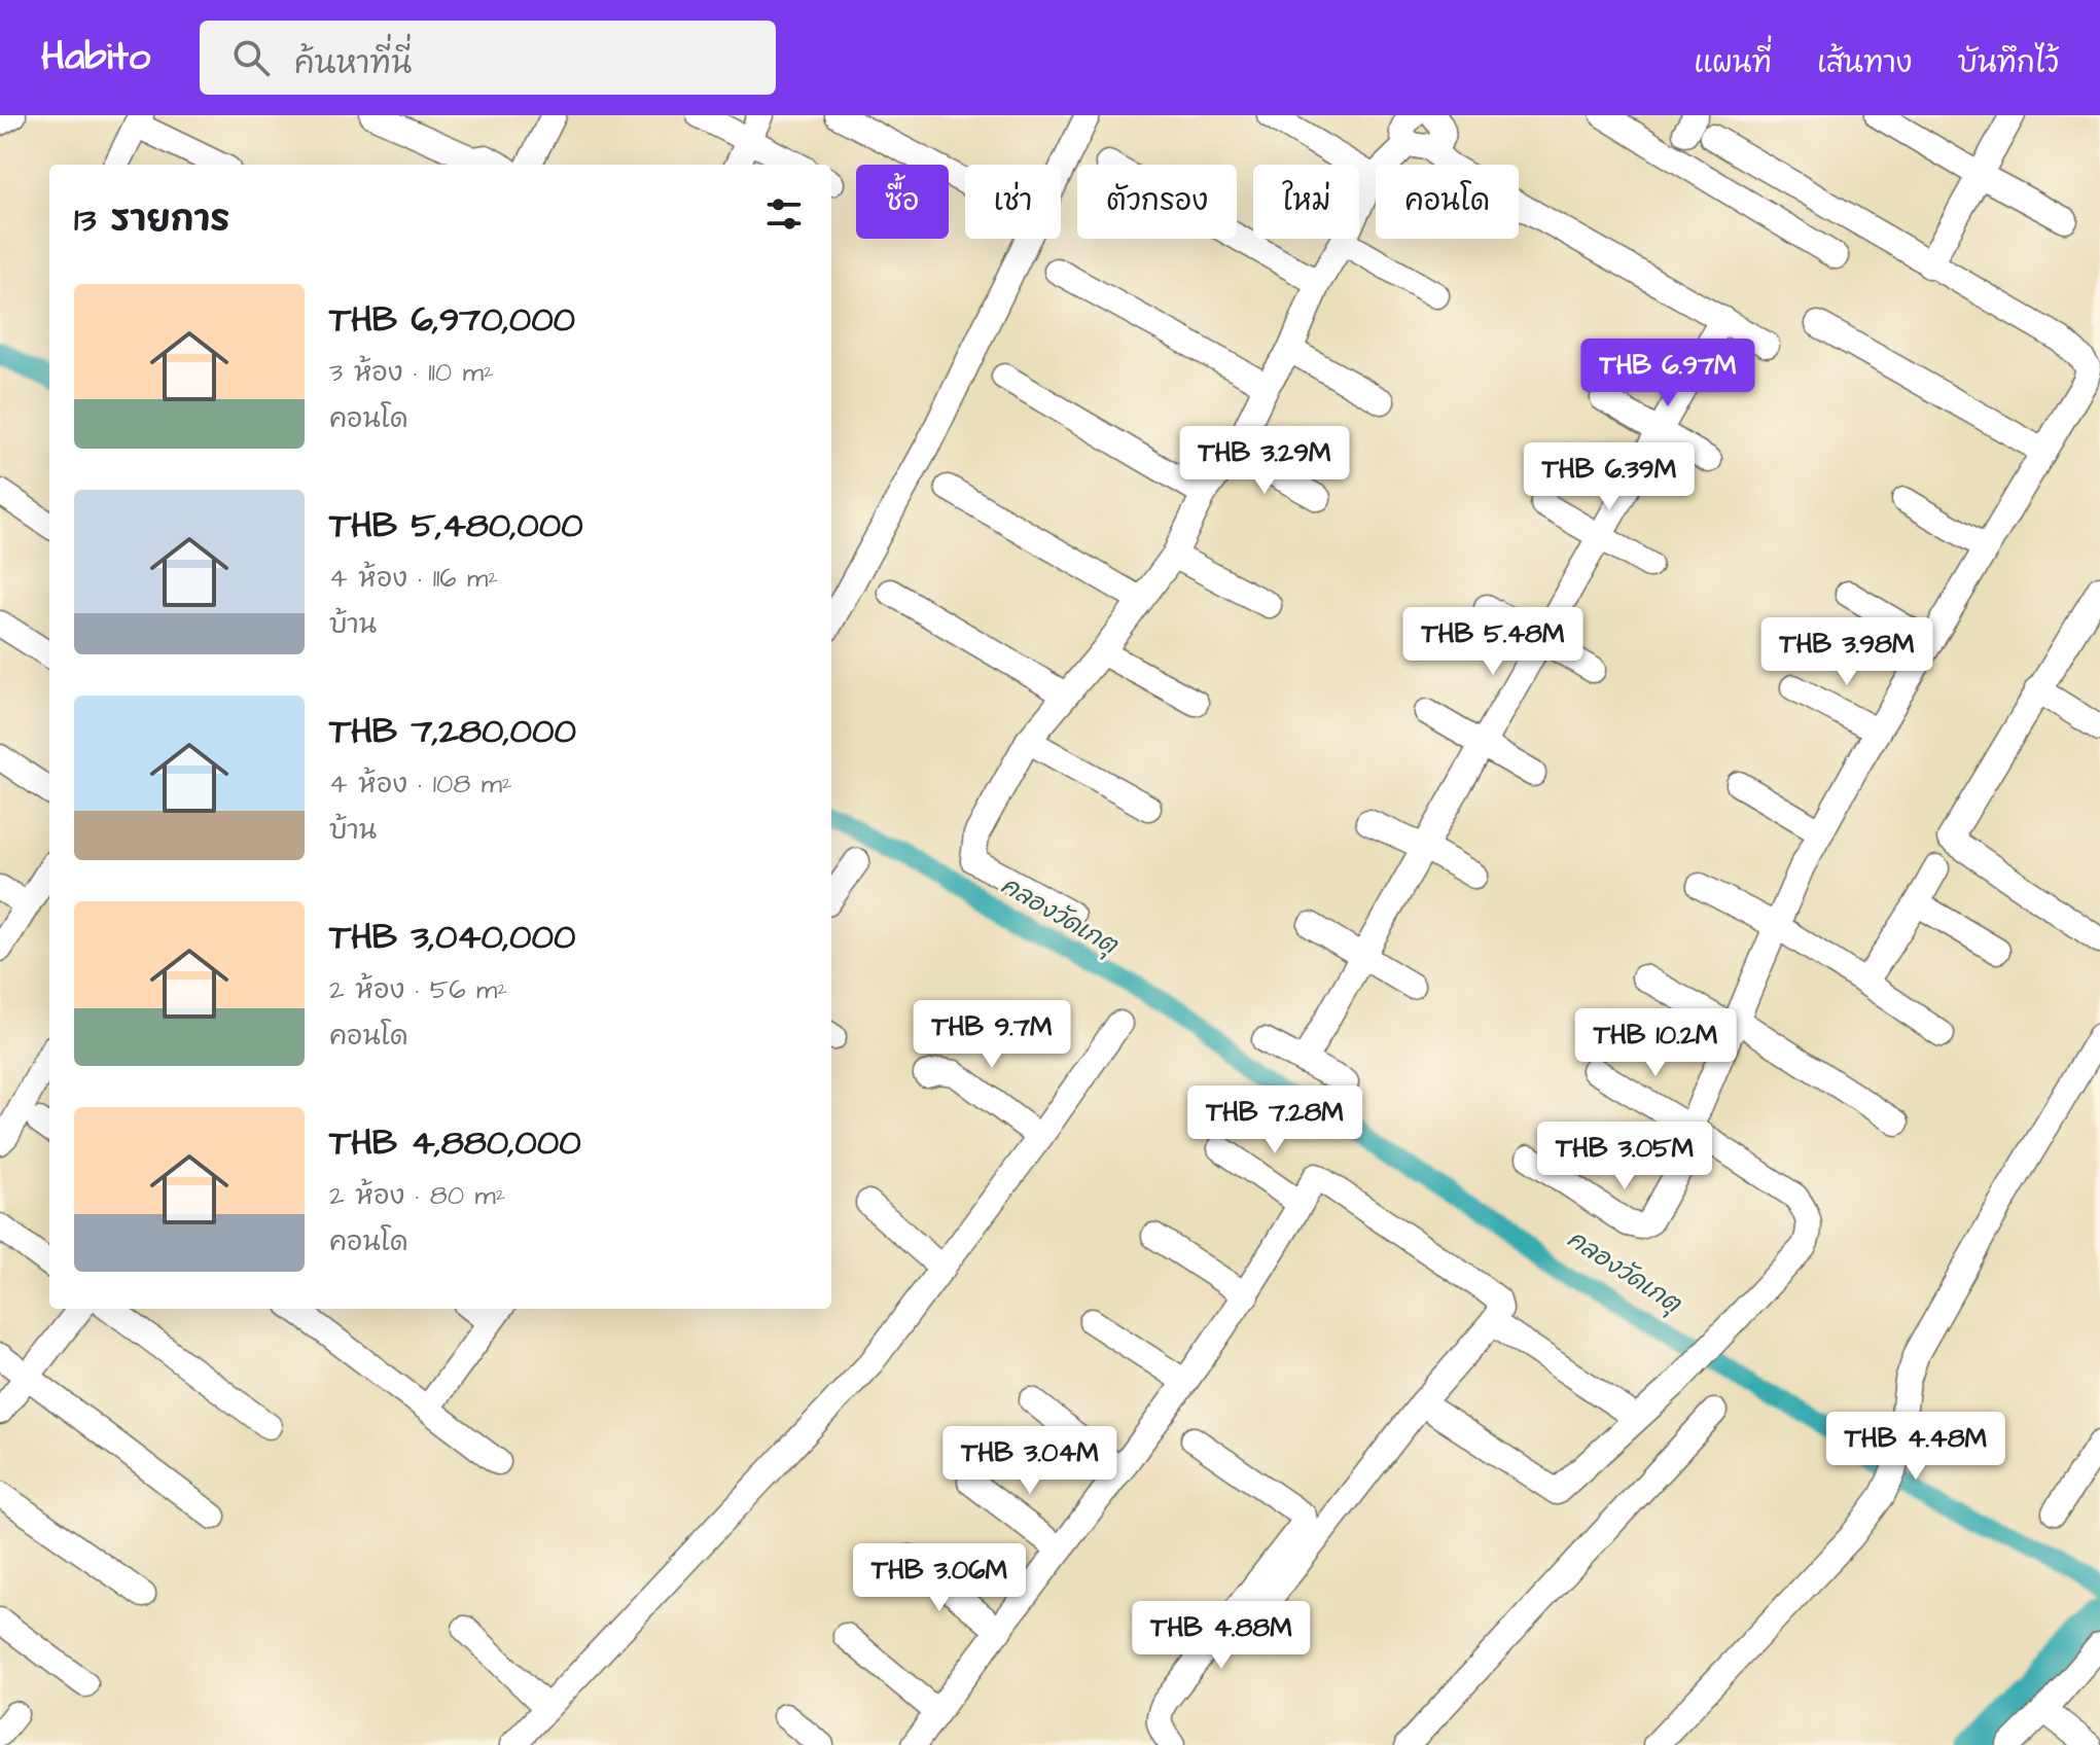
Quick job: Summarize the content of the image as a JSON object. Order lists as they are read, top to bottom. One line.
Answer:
{"water":["คลองวัดเกตุ"],"page":{"header":"Habito","search":"ค้นหาที่นี่","nav":["แผนที่","เส้นทาง","บันทึกไว้"],"chip":["ซื้อ","เช่า","ตัวกรอง","ใหม่","คอนโด"],"heading":"13 รายการ","list":[{"name":"THB 6,970,000","note":"3 ห้อง · 110 m² · คอนโด"},{"name":"THB 5,480,000","note":"4 ห้อง · 116 m² · บ้าน"},{"name":"THB 7,280,000","note":"4 ห้อง · 108 m² · บ้าน"},{"name":"THB 3,040,000","note":"2 ห้อง · 56 m² · คอนโด"},{"name":"THB 4,880,000","note":"2 ห้อง · 80 m² · คอนโด"}],"price":["THB 6.97M","THB 3.29M","THB 6.39M","THB 5.48M","THB 3.98M","THB 9.7M","THB 10.2M","THB 7.28M","THB 3.05M","THB 4.48M","THB 3.04M","THB 3.06M","THB 4.88M"]}}
